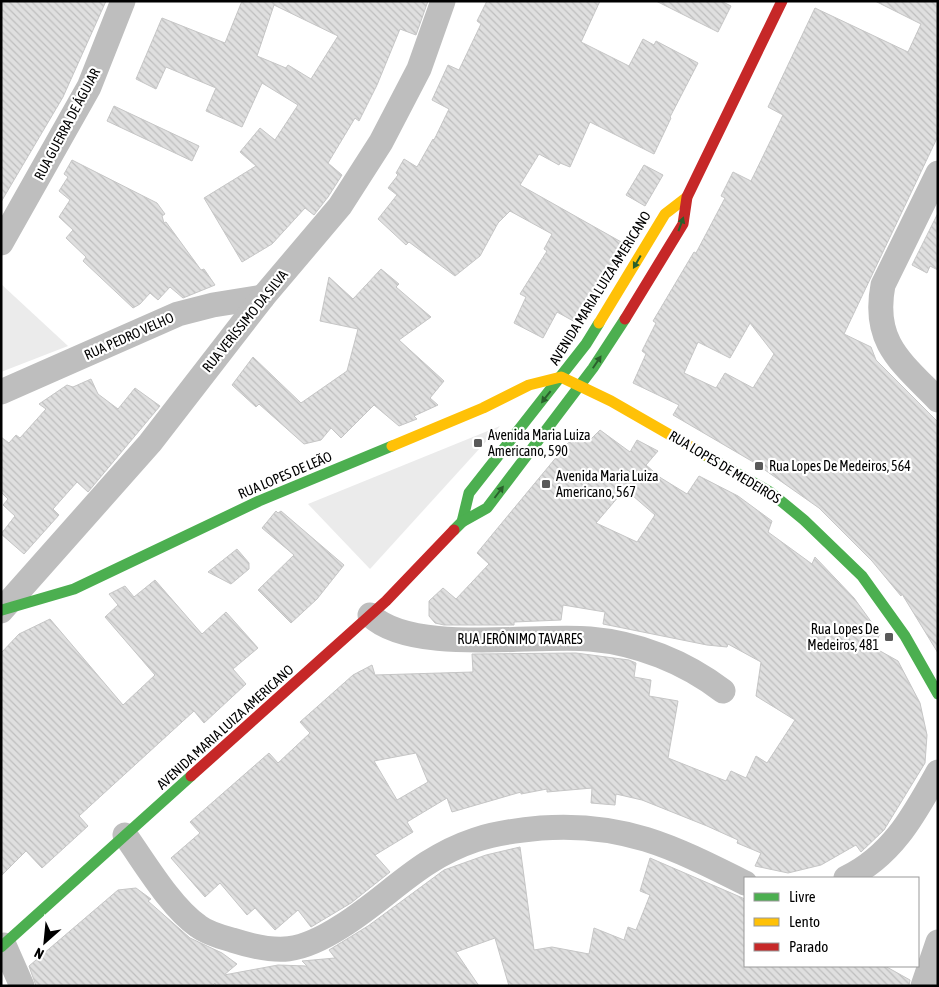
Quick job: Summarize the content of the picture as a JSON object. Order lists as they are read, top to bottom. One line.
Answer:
{"streets":{"main road":["AVENIDA MARIA LUIZA AMERICANO","RUA LOPES DE MEDEIROS","RUA LOPES DE LEÃO"],"street":["RUA GUERRA DE ÁGUIAR","RUA VERÍSSIMO DA SILVA","RUA PEDRO VELHO","RUA JERÔNIMO TAVARES"]},"crossings":[["AVENIDA MARIA LUIZA AMERICANO","RUA LOPES DE MEDEIROS"],["AVENIDA MARIA LUIZA AMERICANO","RUA LOPES DE LEÃO"],["AVENIDA MARIA LUIZA AMERICANO","RUA JERÔNIMO TAVARES"],["RUA VERÍSSIMO DA SILVA","RUA PEDRO VELHO"],["RUA VERÍSSIMO DA SILVA","RUA LOPES DE LEÃO"]],"places":{"transit":["Avenida Maria Luiza Americano, 590","Rua Lopes De Medeiros, 564","Avenida Maria Luiza Americano, 567","Rua Lopes De Medeiros, 481"]},"legend":["Livre","Lento","Parado"],"north":"bottom left"}
